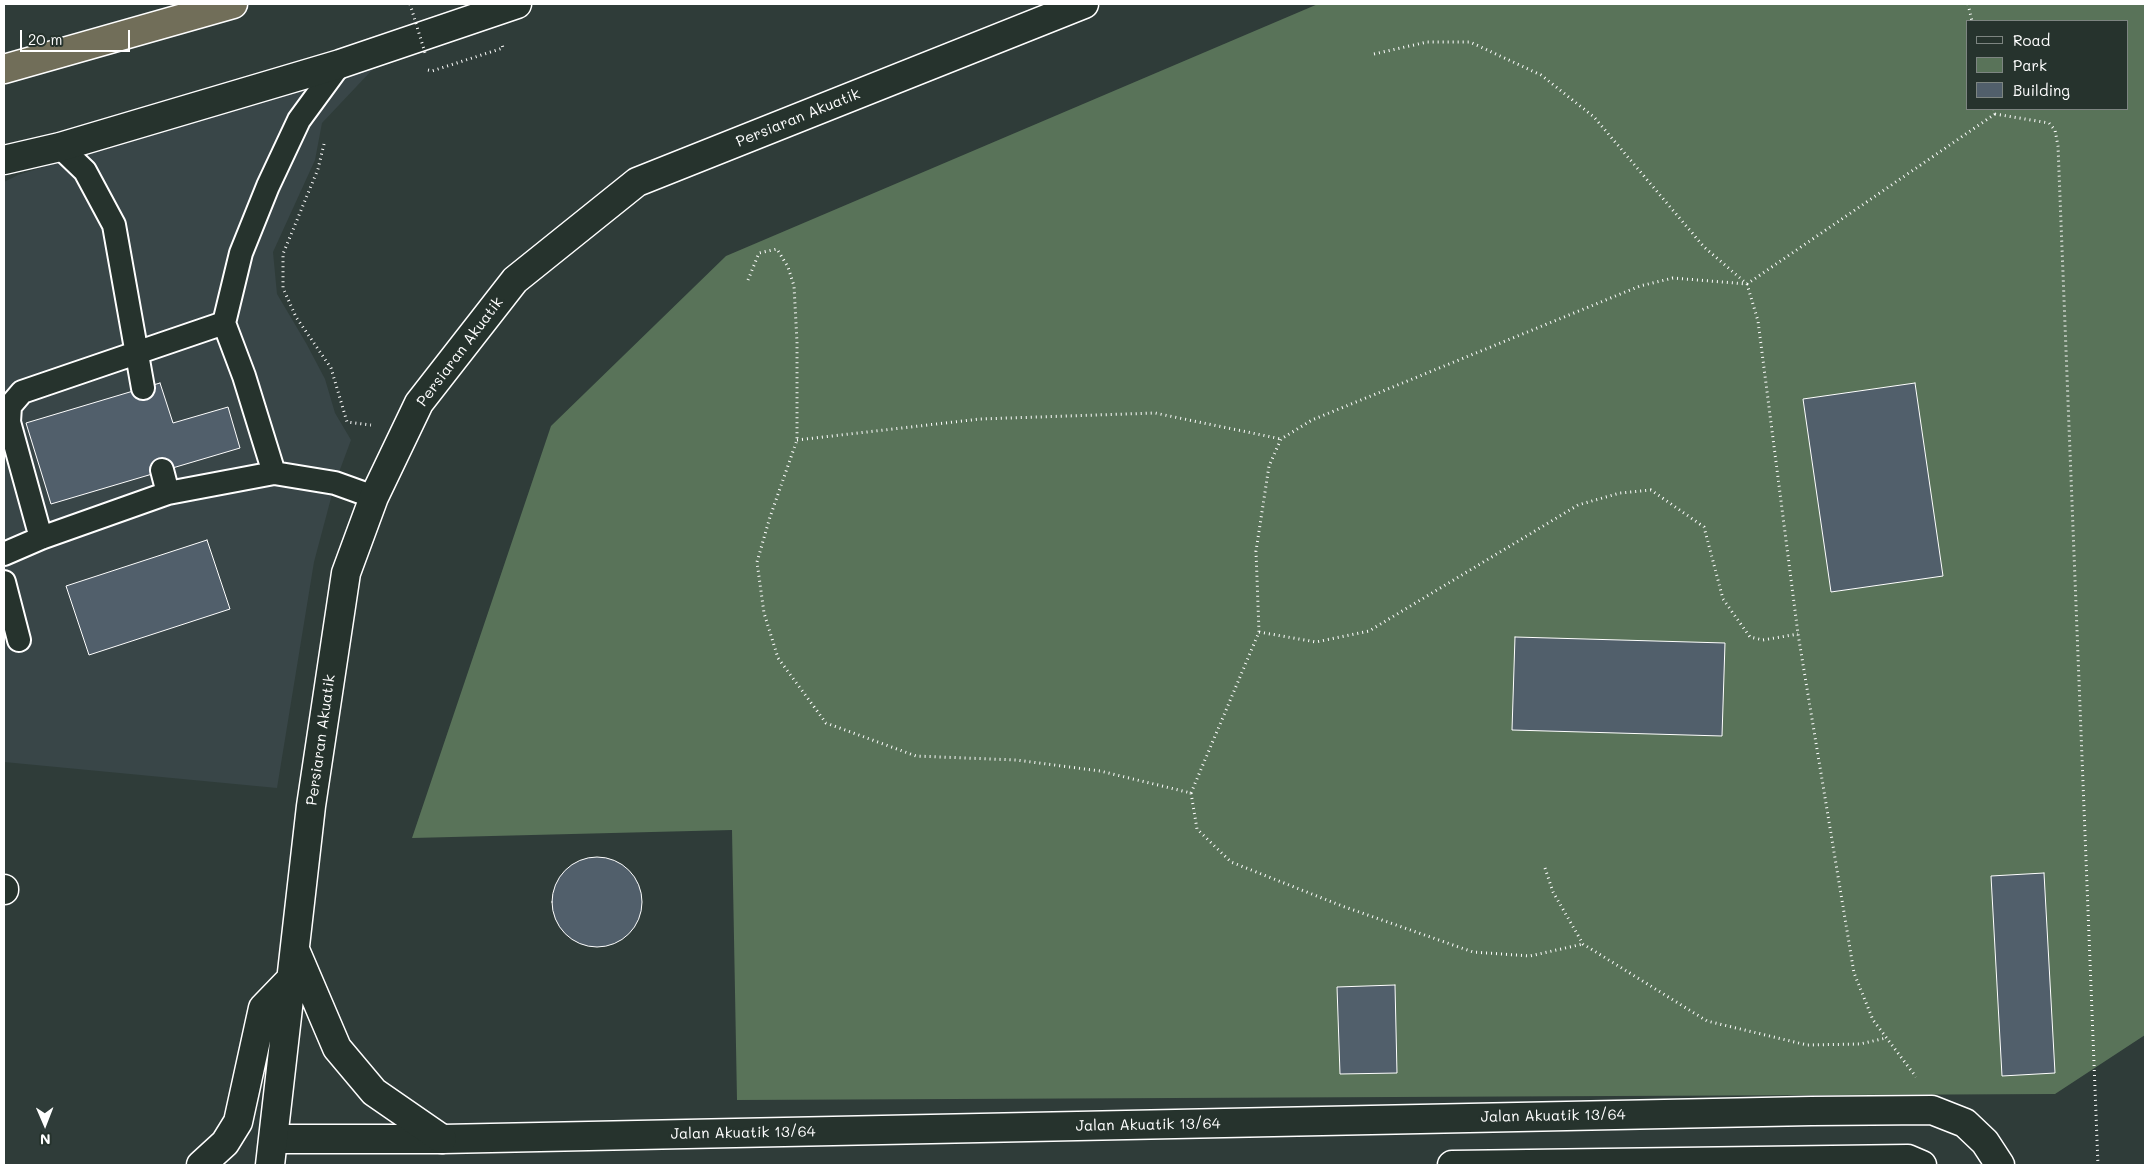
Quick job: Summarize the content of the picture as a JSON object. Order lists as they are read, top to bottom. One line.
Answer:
{"streets":{"street":["Persiaran Akuatik","Jalan Akuatik 13/64"]},"crossings":[["Persiaran Akuatik","Jalan Akuatik 13/64"]],"legend":["Road","Park","Building"],"scale_bar":"20 m","north":"bottom"}
